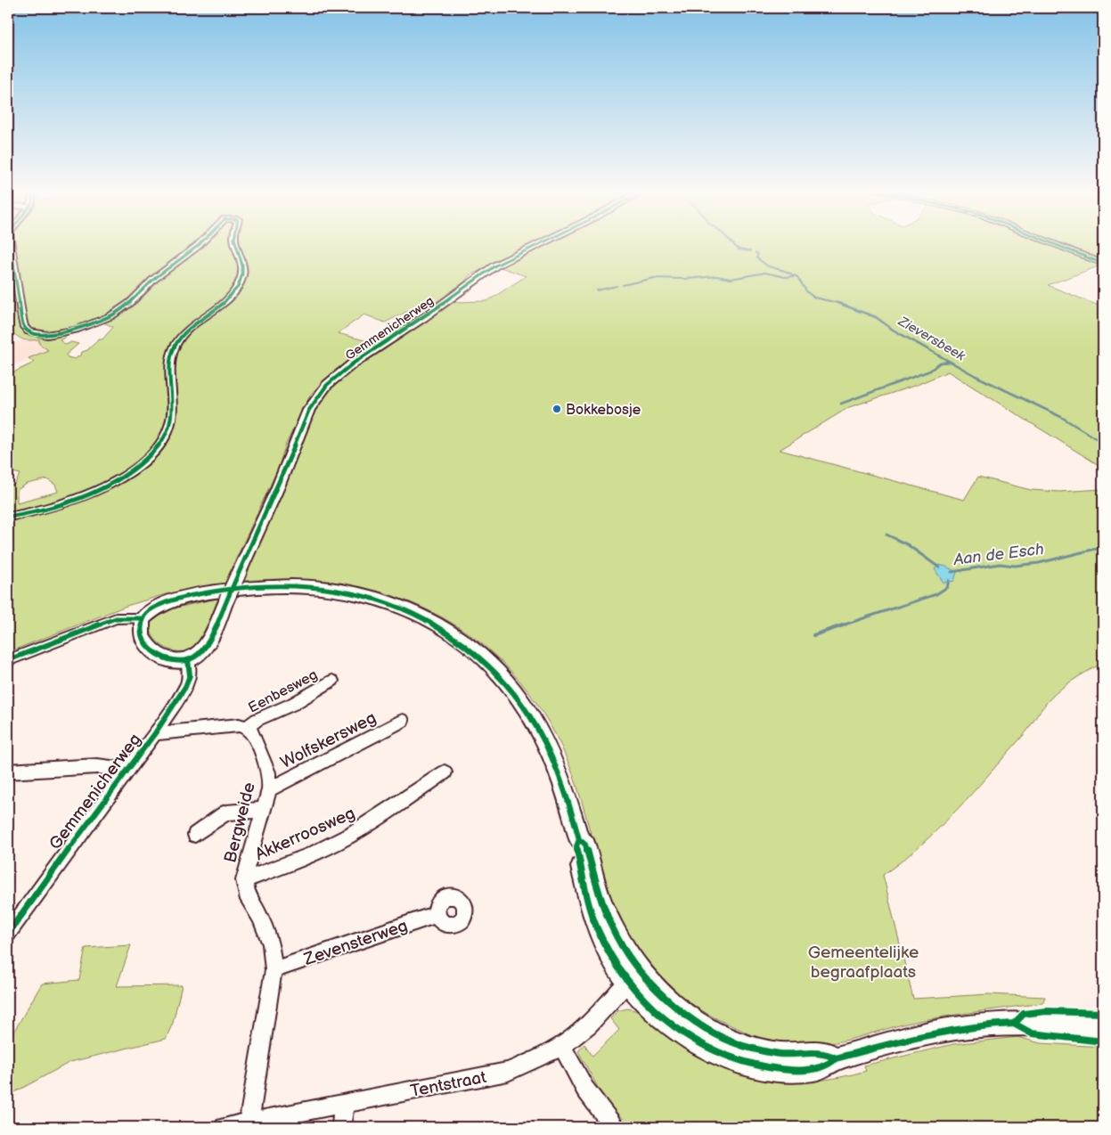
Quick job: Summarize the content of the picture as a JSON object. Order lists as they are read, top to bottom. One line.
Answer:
{"streets":{"main road":["Gemmenicherweg"],"street":["Eenbesweg","Wolfskersweg","Bergweide","Akkerroosweg","Zevensterweg","Tentstraat"]},"crossings":[["Eenbesweg","Bergweide"],["Wolfskersweg","Bergweide"],["Bergweide","Akkerroosweg"],["Bergweide","Zevensterweg"],["Bergweide","Tentstraat"]],"water":["Zieversbeek","Aan de Esch"],"parks":["Gemeentelijke begraafplaats"],"places":["Bokkebosje"]}
